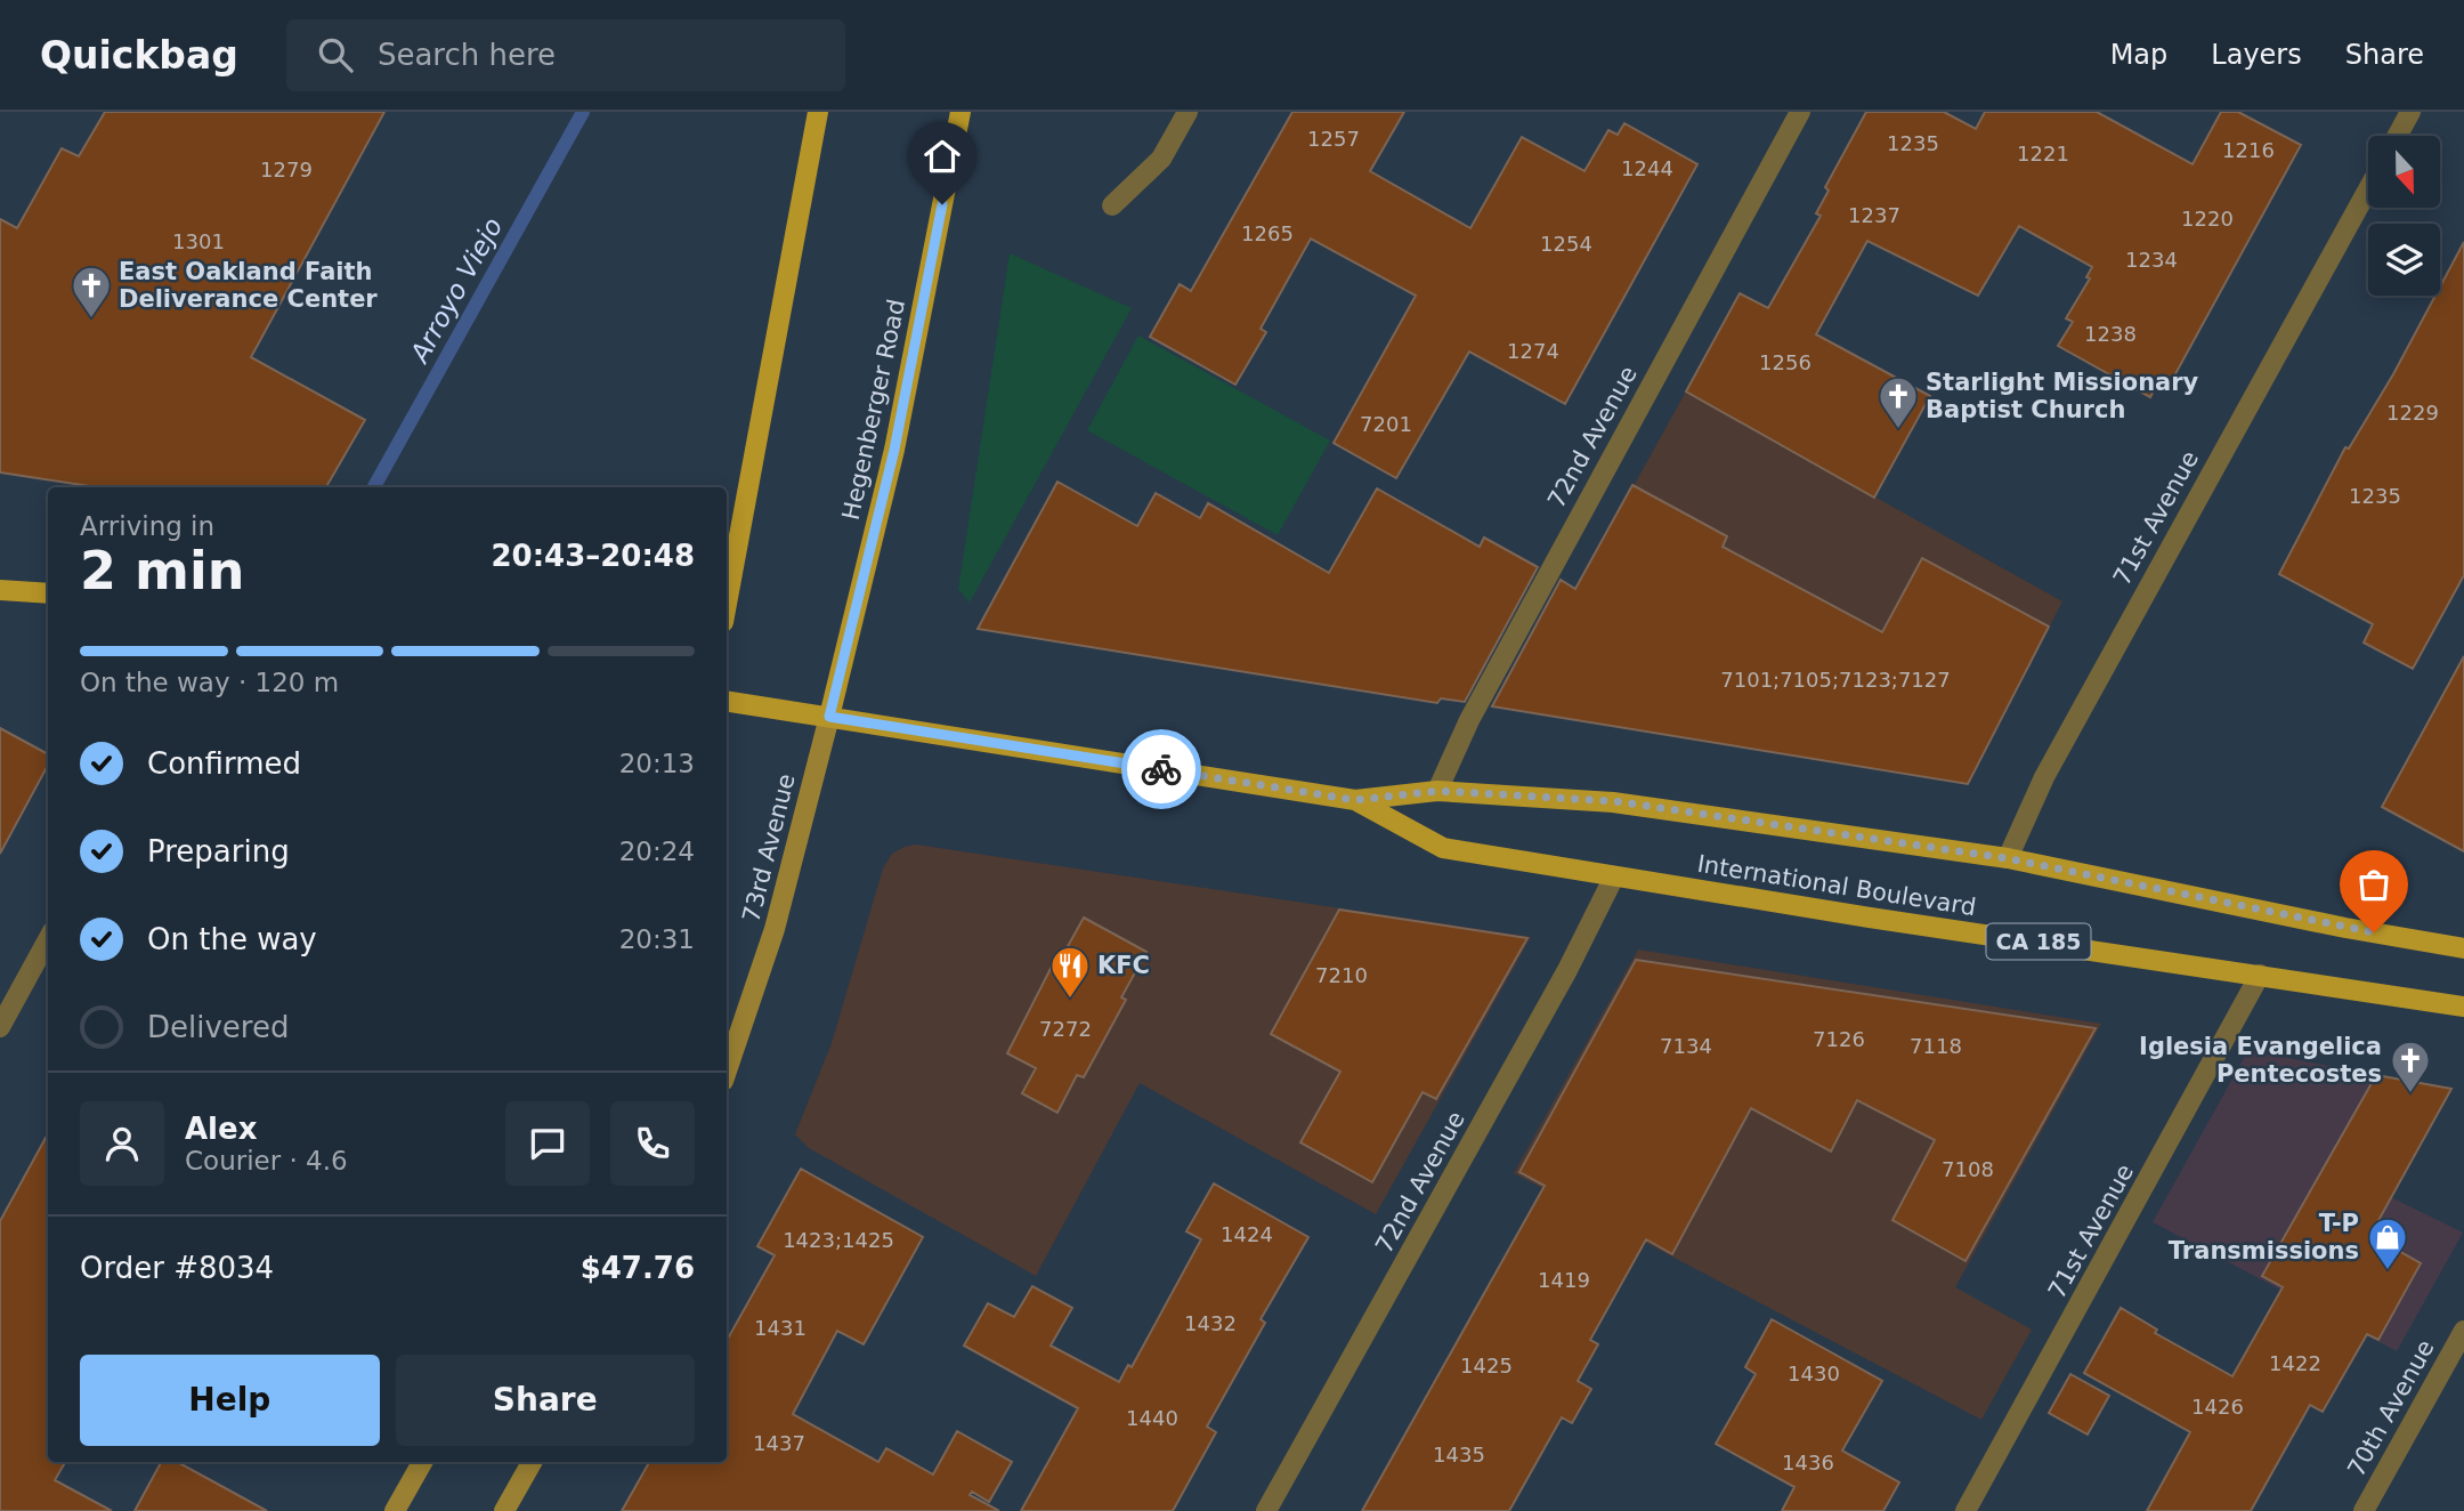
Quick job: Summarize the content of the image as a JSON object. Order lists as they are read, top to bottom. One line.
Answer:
{"streets":{"main road":["Hegenberger Road","73rd Avenue","International Boulevard","CA 185"],"street":["72nd Avenue","71st Avenue","70th Avenue"]},"crossings":[["Hegenberger Road","73rd Avenue"],["Hegenberger Road","International Boulevard"],["72nd Avenue","International Boulevard"],["71st Avenue","International Boulevard"],["73rd Avenue","International Boulevard"]],"water":["Arroyo Viejo"],"places":{"church":["East Oakland Faith Deliverance Center","Starlight Missionary Baptist Church","Iglesia Evangelica Pentecostes"],"restaurant":["KFC"],"shop":["T-P Transmissions"]},"house_numbers":["1257","1235","1216","1221","1244","1279","1237","1220","1265","1301","1254","1234","1238","1274","1256","1229","7201","1235","7101;7105;7123;7127","7210","7272","7126","7134","7118","7108","1424","1423;1425","1419","1432","1431","1422","1425","1430","1426","1440","1437","1435","1436"],"north":"bottom","page":{"header":"Quickbag","search":"Search here","nav":["Map","Layers","Share"],"heading":["2 min","Arriving in","20:43–20:48"],"panel":["Alex","Courier · 4.6","Order #8034","$47.76"],"bar":"On the way · 120 m","list":[["Confirmed","20:13"],["Preparing","20:24"],["On the way","20:31"],"Delivered"],"buttons":["Help","Share"]}}
